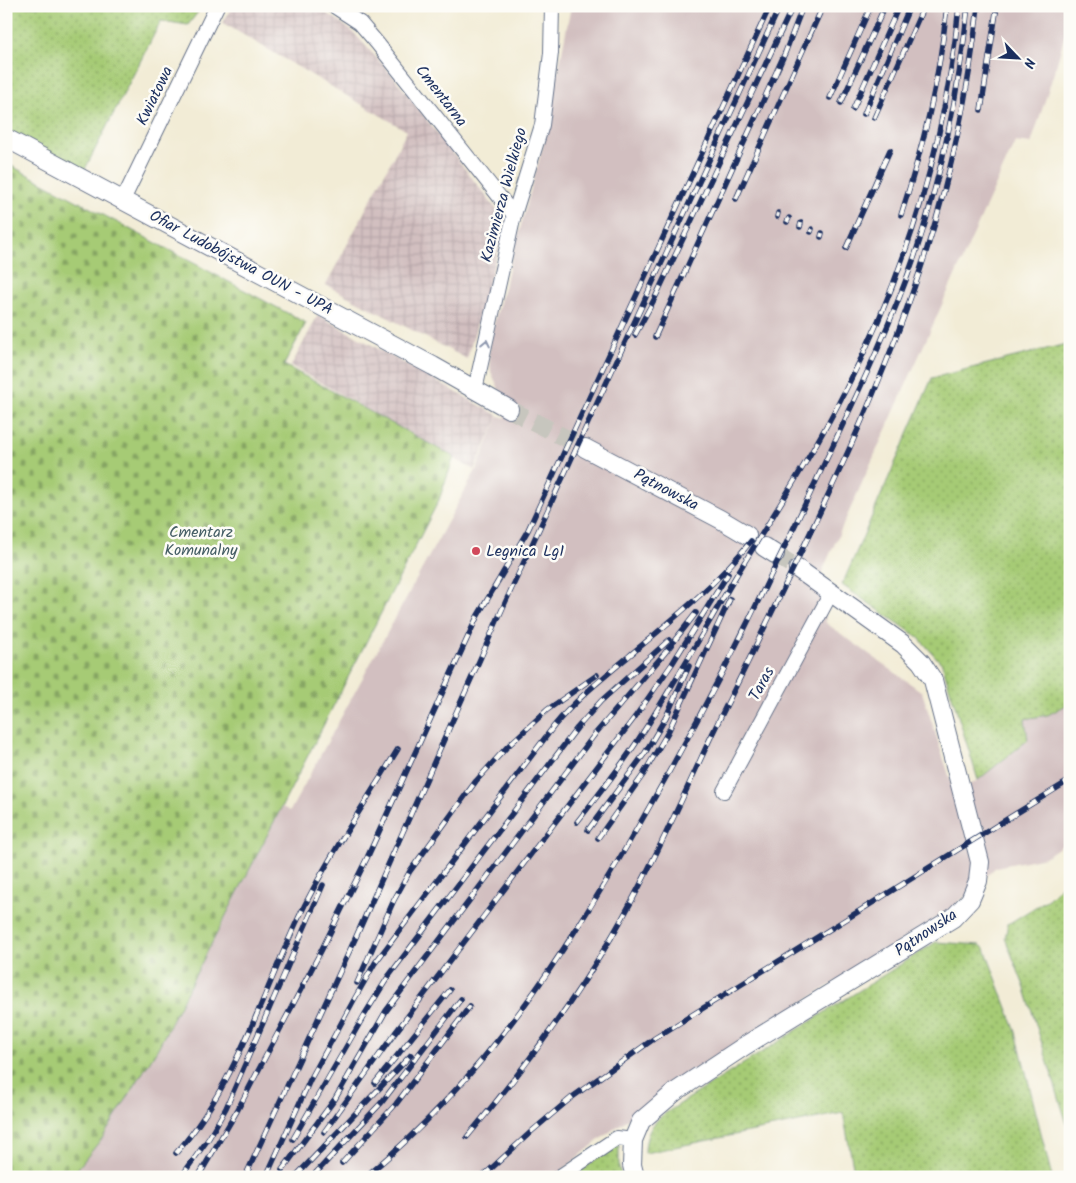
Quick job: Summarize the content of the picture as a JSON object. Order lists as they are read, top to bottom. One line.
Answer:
{"streets":{"street":["Kwiatowa","Cmentarna","Kazimierza Wielkiego","Ofiar Ludobójstwa OUN - UPA","Pątnowska","Taras"]},"crossings":[["Kwiatowa","Ofiar Ludobójstwa OUN - UPA"],["Cmentarna","Kazimierza Wielkiego"],["Kazimierza Wielkiego","Ofiar Ludobójstwa OUN - UPA"],["Pątnowska","Taras"]],"one_way":["Kazimierza Wielkiego"],"parks":["Cmentarz Komunalny"],"places":["Legnica Lg1"],"north":"bottom right"}
